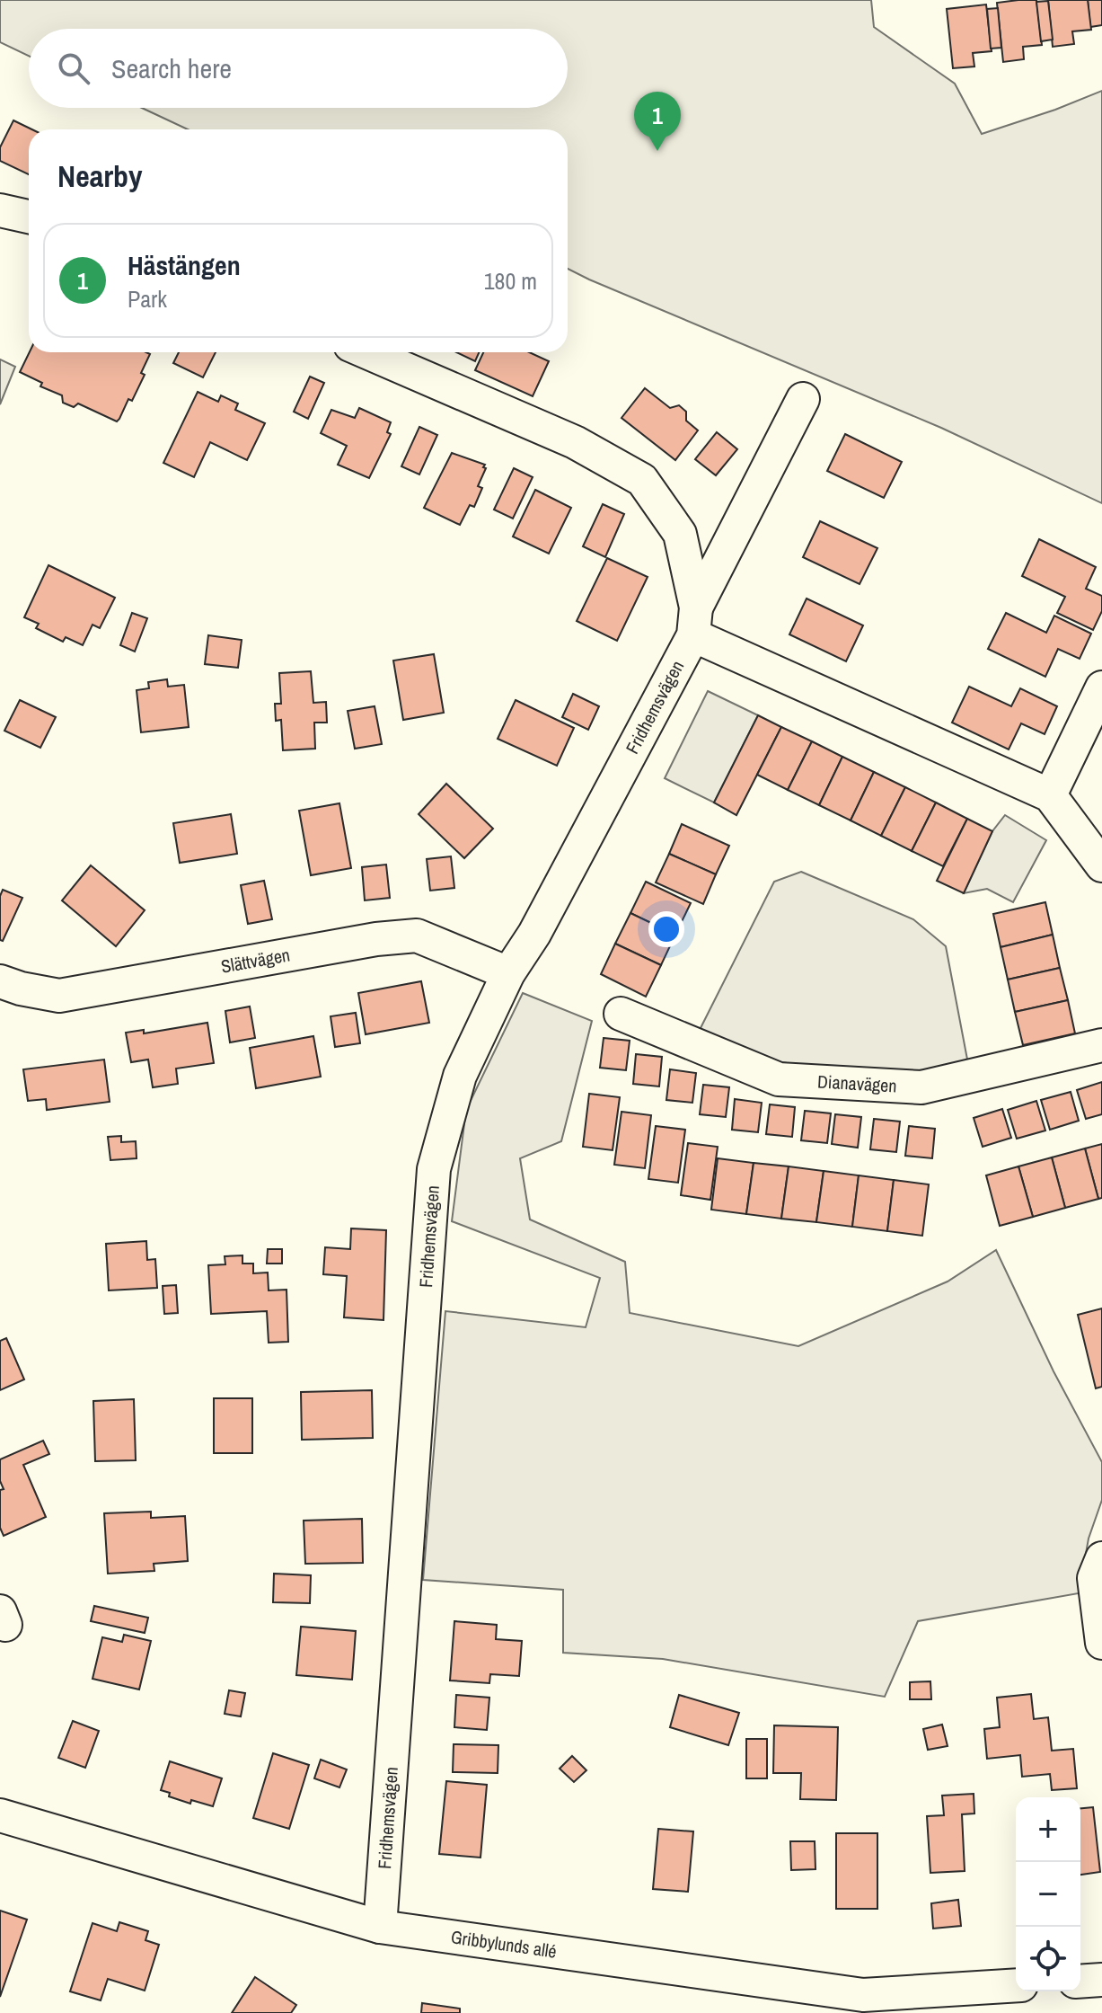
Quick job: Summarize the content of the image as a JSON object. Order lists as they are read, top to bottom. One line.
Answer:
{"streets":{"street":["Fridhemsvägen","Slättvägen","Dianavägen","Gribbylunds allé"]},"crossings":[["Fridhemsvägen","Slättvägen"],["Fridhemsvägen","Gribbylunds allé"]],"page":{"search":"Search here","pins":"1","heading":"Nearby","list":[{"mark":"1","name":"Hästängen","note":"Park","value":"180 m"}],"map_buttons":["+","−"]}}
